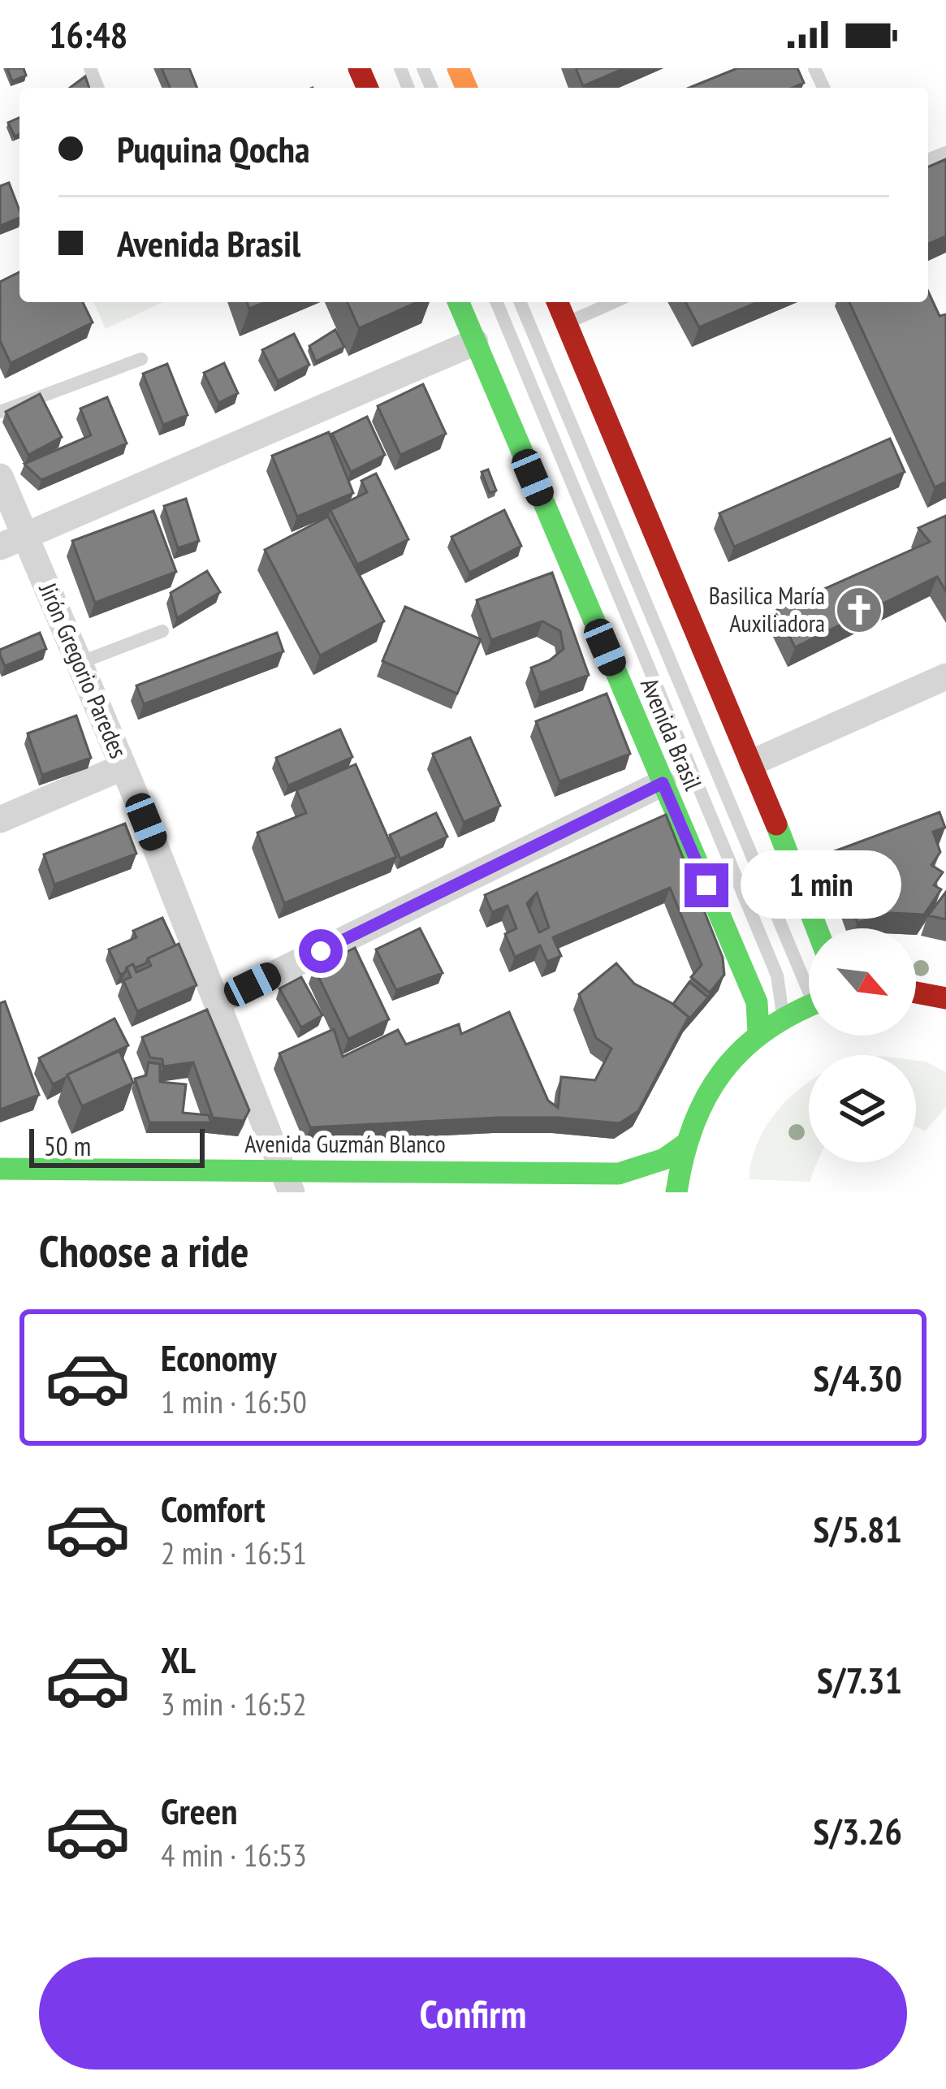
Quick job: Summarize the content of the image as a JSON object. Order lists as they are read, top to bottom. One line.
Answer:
{"streets":{"main road":["Avenida Brasil","Avenida Guzmán Blanco"],"street":["Jirón Gregorio Paredes"]},"crossings":[["Jirón Gregorio Paredes","Avenida Guzmán Blanco"]],"places":{"church":["Basilica María Auxiliadora"]},"scale_bar":"50 m","north":"bottom right","page":{"status":"16:48","banner":["Puquina Qocha","Avenida Brasil"],"bubble":"1 min","scale":"50 m","heading":"Choose a ride","list":[{"name":"Economy","note":"1 min · 16:50","value":"S/4.30"},{"name":"Comfort","note":"2 min · 16:51","value":"S/5.81"},{"name":"XL","note":"3 min · 16:52","value":"S/7.31"},{"name":"Green","note":"4 min · 16:53","value":"S/3.26"}],"buttons":"Confirm"}}
